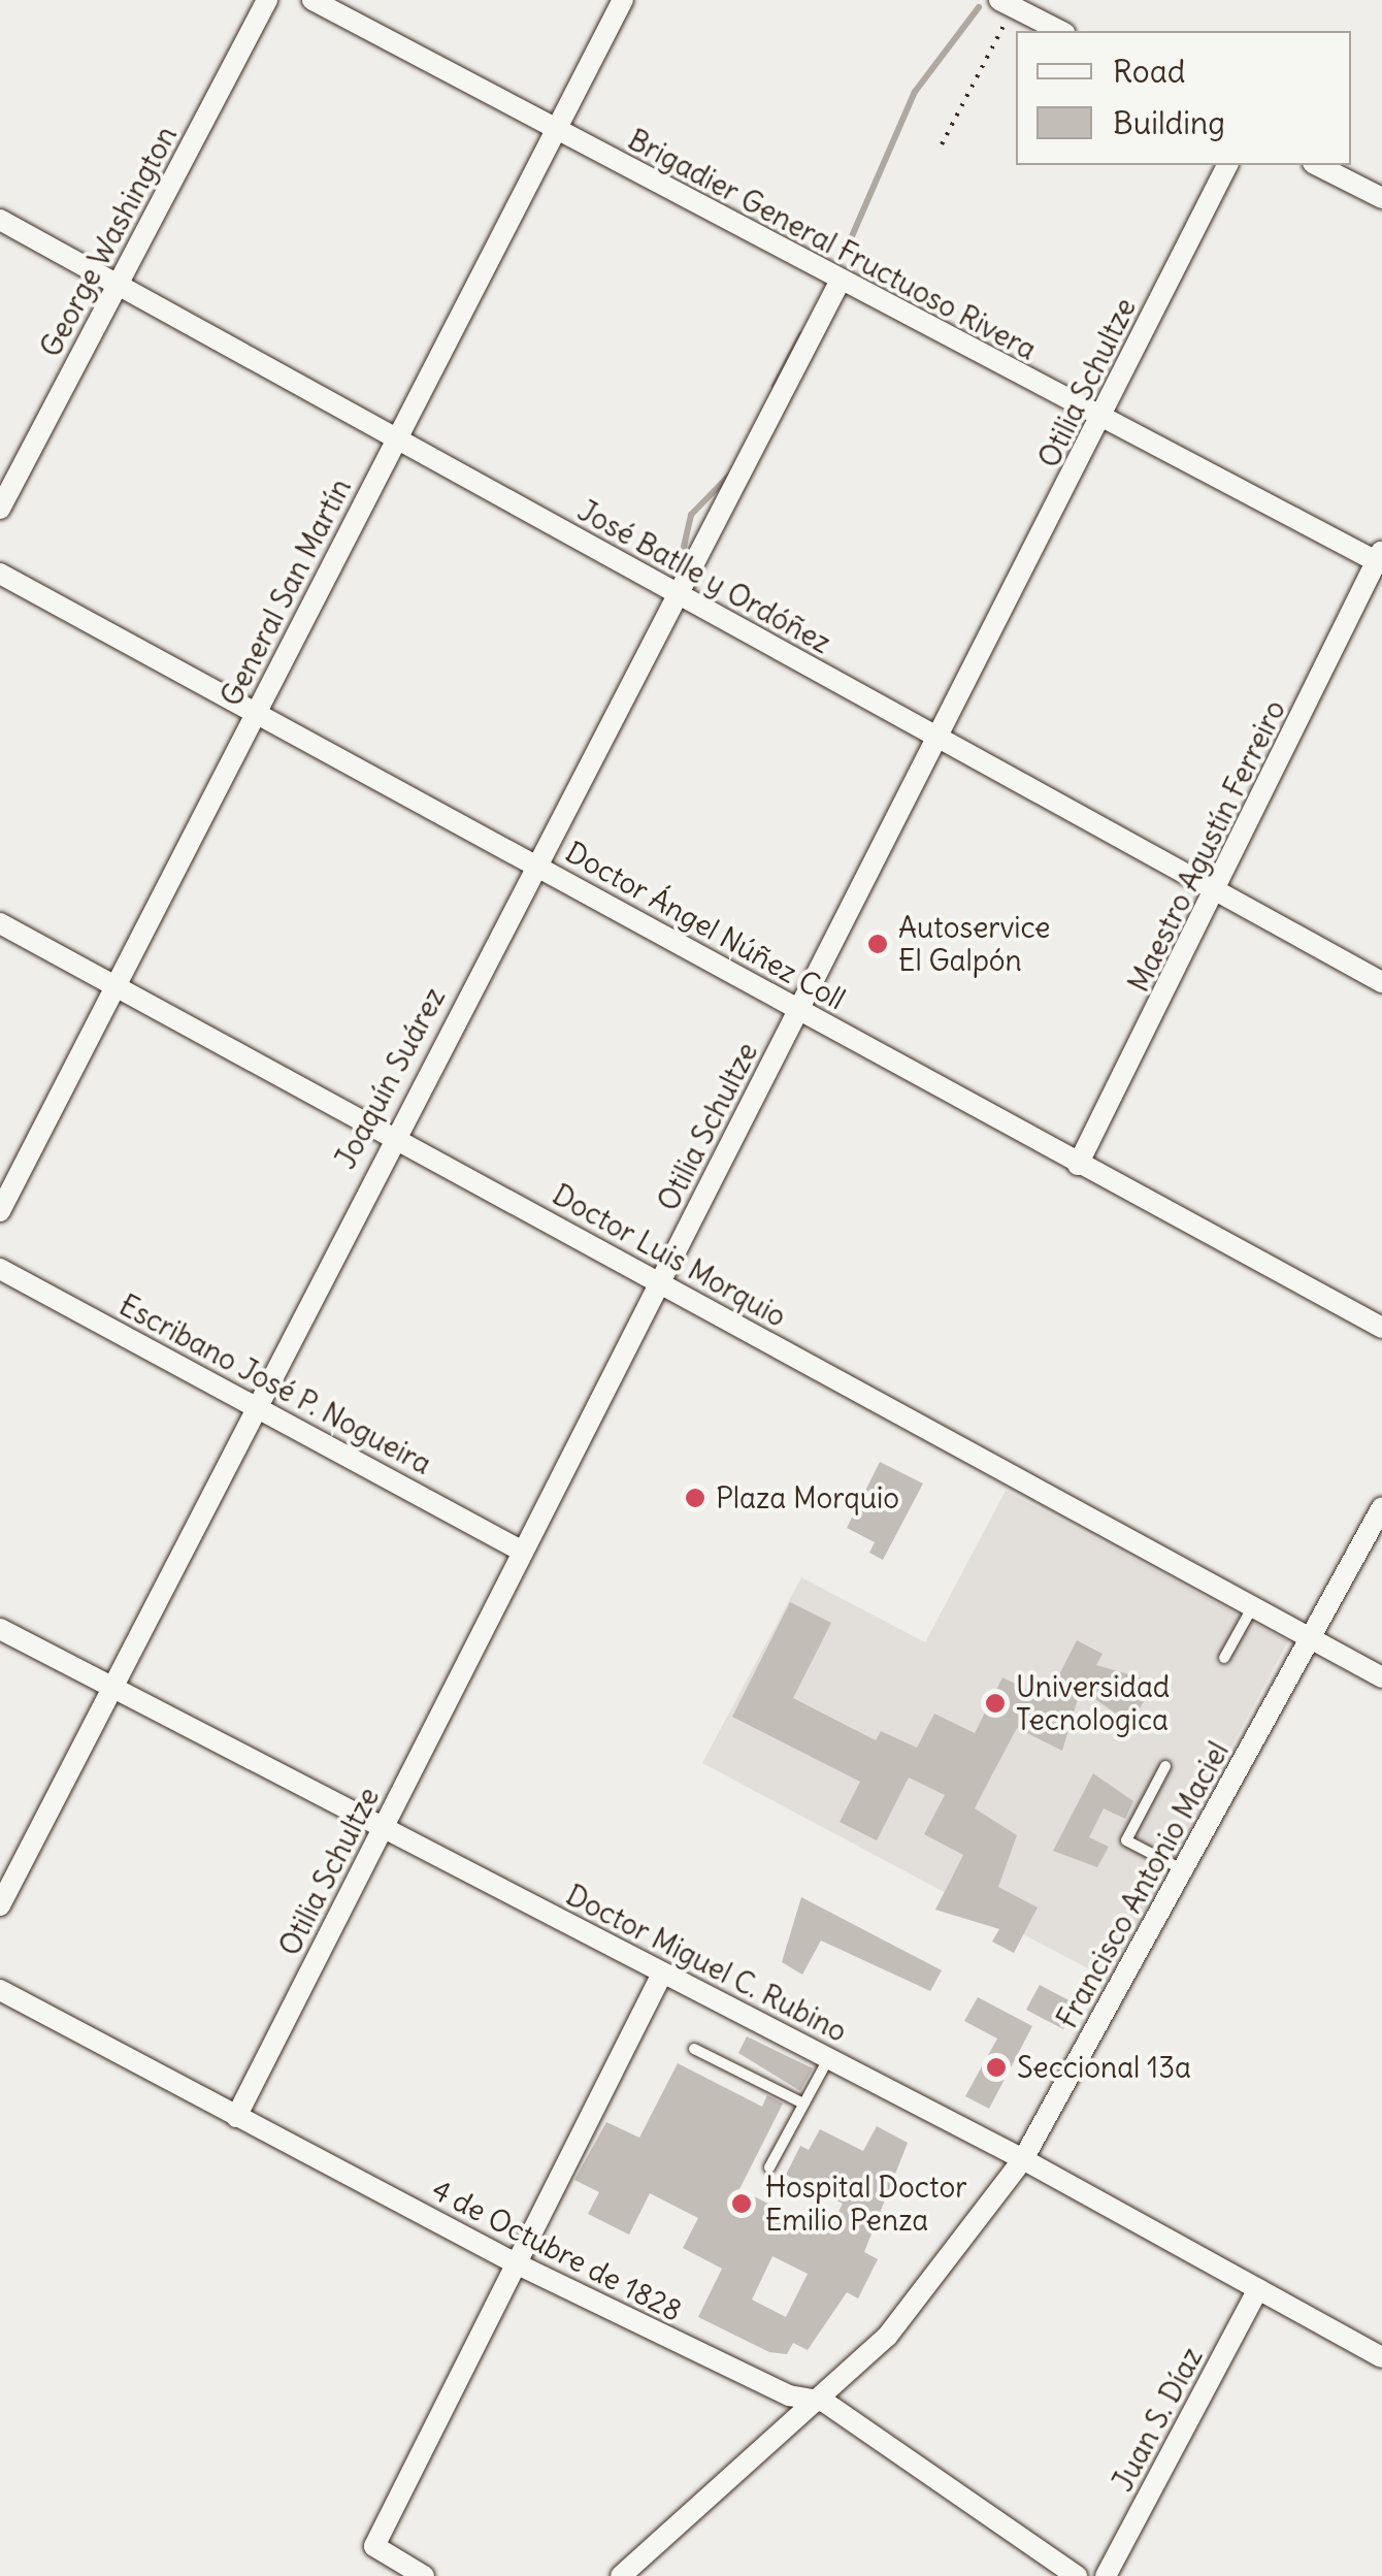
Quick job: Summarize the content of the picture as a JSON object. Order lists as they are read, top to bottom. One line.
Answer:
{"streets":{"street":["George Washington","Brigadier General Fructuoso Rivera","Otilia Schultze","José Batlle y Ordóñez","General San Martín","Maestro Agustín Ferreiro","Doctor Ángel Núñez Coll","Joaquín Suárez","Doctor Luis Morquio","Escribano José P. Nogueira","Francisco Antonio Maciel","Doctor Miguel C. Rubino","4 de Octubre de 1828","Juan S. Díaz"]},"crossings":[["George Washington","José Batlle y Ordóñez"],["Brigadier General Fructuoso Rivera","Otilia Schultze"],["Brigadier General Fructuoso Rivera","General San Martín"],["Brigadier General Fructuoso Rivera","Maestro Agustín Ferreiro"],["Brigadier General Fructuoso Rivera","Joaquín Suárez"],["Otilia Schultze","José Batlle y Ordóñez"],["Otilia Schultze","Doctor Ángel Núñez Coll"],["Otilia Schultze","Doctor Luis Morquio"],["Otilia Schultze","Escribano José P. Nogueira"],["Otilia Schultze","Doctor Miguel C. Rubino"],["Otilia Schultze","4 de Octubre de 1828"],["José Batlle y Ordóñez","General San Martín"],["José Batlle y Ordóñez","Maestro Agustín Ferreiro"],["José Batlle y Ordóñez","Joaquín Suárez"],["General San Martín","Doctor Ángel Núñez Coll"],["General San Martín","Doctor Luis Morquio"],["Maestro Agustín Ferreiro","Doctor Ángel Núñez Coll"],["Doctor Ángel Núñez Coll","Joaquín Suárez"],["Joaquín Suárez","Doctor Luis Morquio"],["Joaquín Suárez","Escribano José P. Nogueira"],["Joaquín Suárez","Doctor Miguel C. Rubino"],["Doctor Luis Morquio","Francisco Antonio Maciel"],["Francisco Antonio Maciel","Doctor Miguel C. Rubino"],["Francisco Antonio Maciel","4 de Octubre de 1828"],["Doctor Miguel C. Rubino","Juan S. Díaz"]],"places":["Autoservice El Galpón","Plaza Morquio","Universidad Tecnologica","Seccional 13a","Hospital Doctor Emilio Penza"],"legend":["Road","Building"]}
